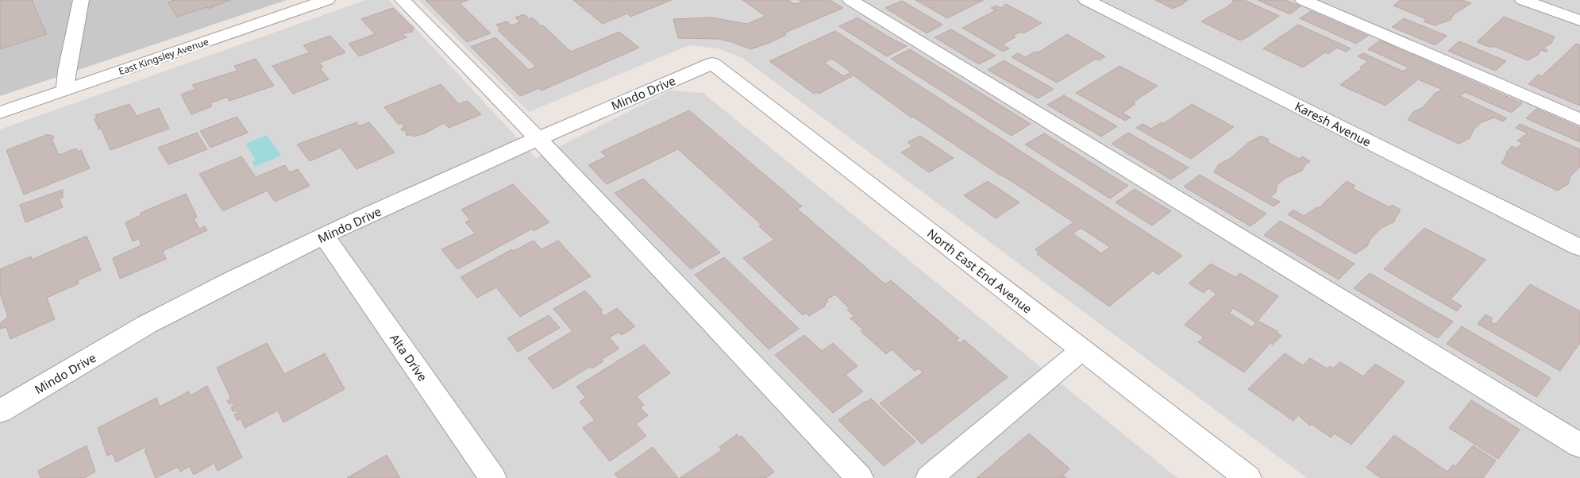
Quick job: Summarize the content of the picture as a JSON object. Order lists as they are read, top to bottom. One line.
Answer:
{"streets":{"street":["East Kingsley Avenue","Mindo Drive","Karesh Avenue","North East End Avenue","Alta Drive"]},"crossings":[["Mindo Drive","North East End Avenue"],["Mindo Drive","Alta Drive"]]}
